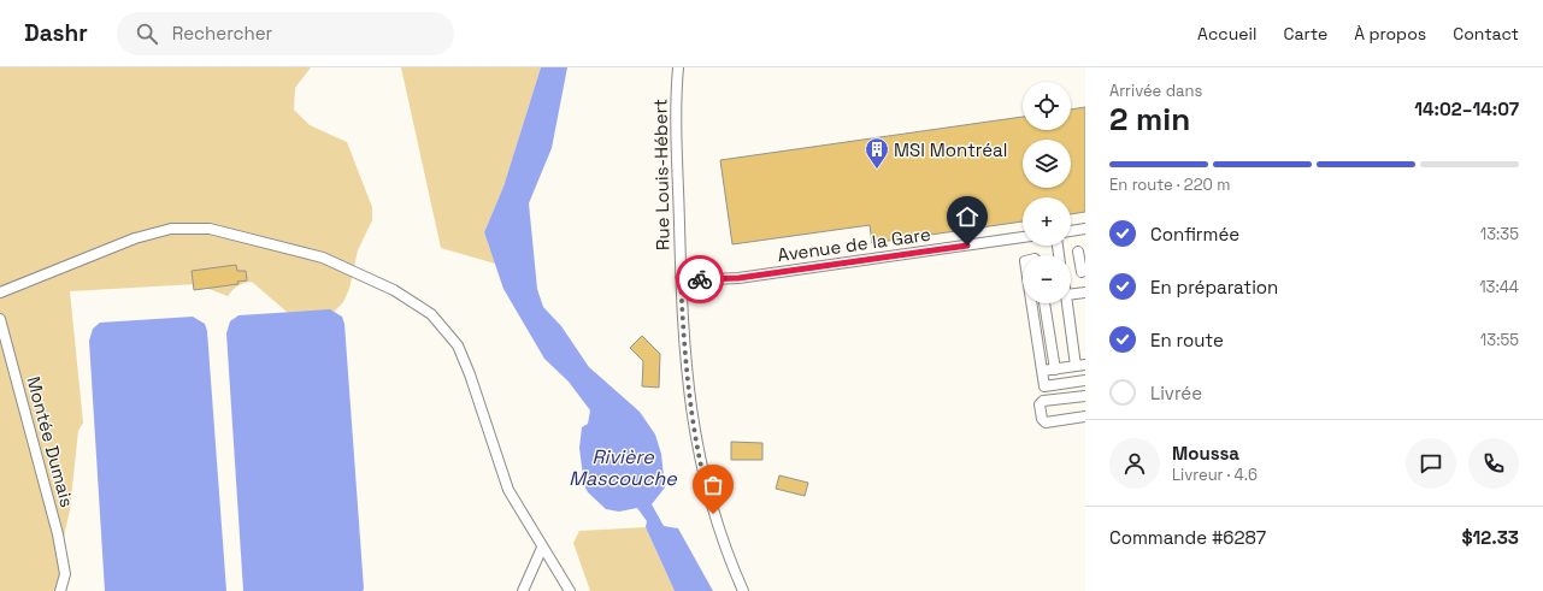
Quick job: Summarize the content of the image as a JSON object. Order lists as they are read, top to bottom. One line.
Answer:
{"streets":{"street":["Rue Louis-Hébert","Avenue de la Gare","Montée Dumais"]},"crossings":[["Rue Louis-Hébert","Avenue de la Gare"]],"water":["Rivière Mascouche"],"places":{"building":["MSI Montréal"]},"page":{"header":"Dashr","search":"Rechercher","nav":["Accueil","Carte","À propos","Contact"],"heading":["2 min","Arrivée dans","14:02–14:07"],"panel":["Moussa","Livreur · 4.6","Commande #6287","$12.33"],"map_buttons":["+","−"],"bar":"En route · 220 m","list":[["Confirmée","13:35"],["En préparation","13:44"],["En route","13:55"],"Livrée"]}}
